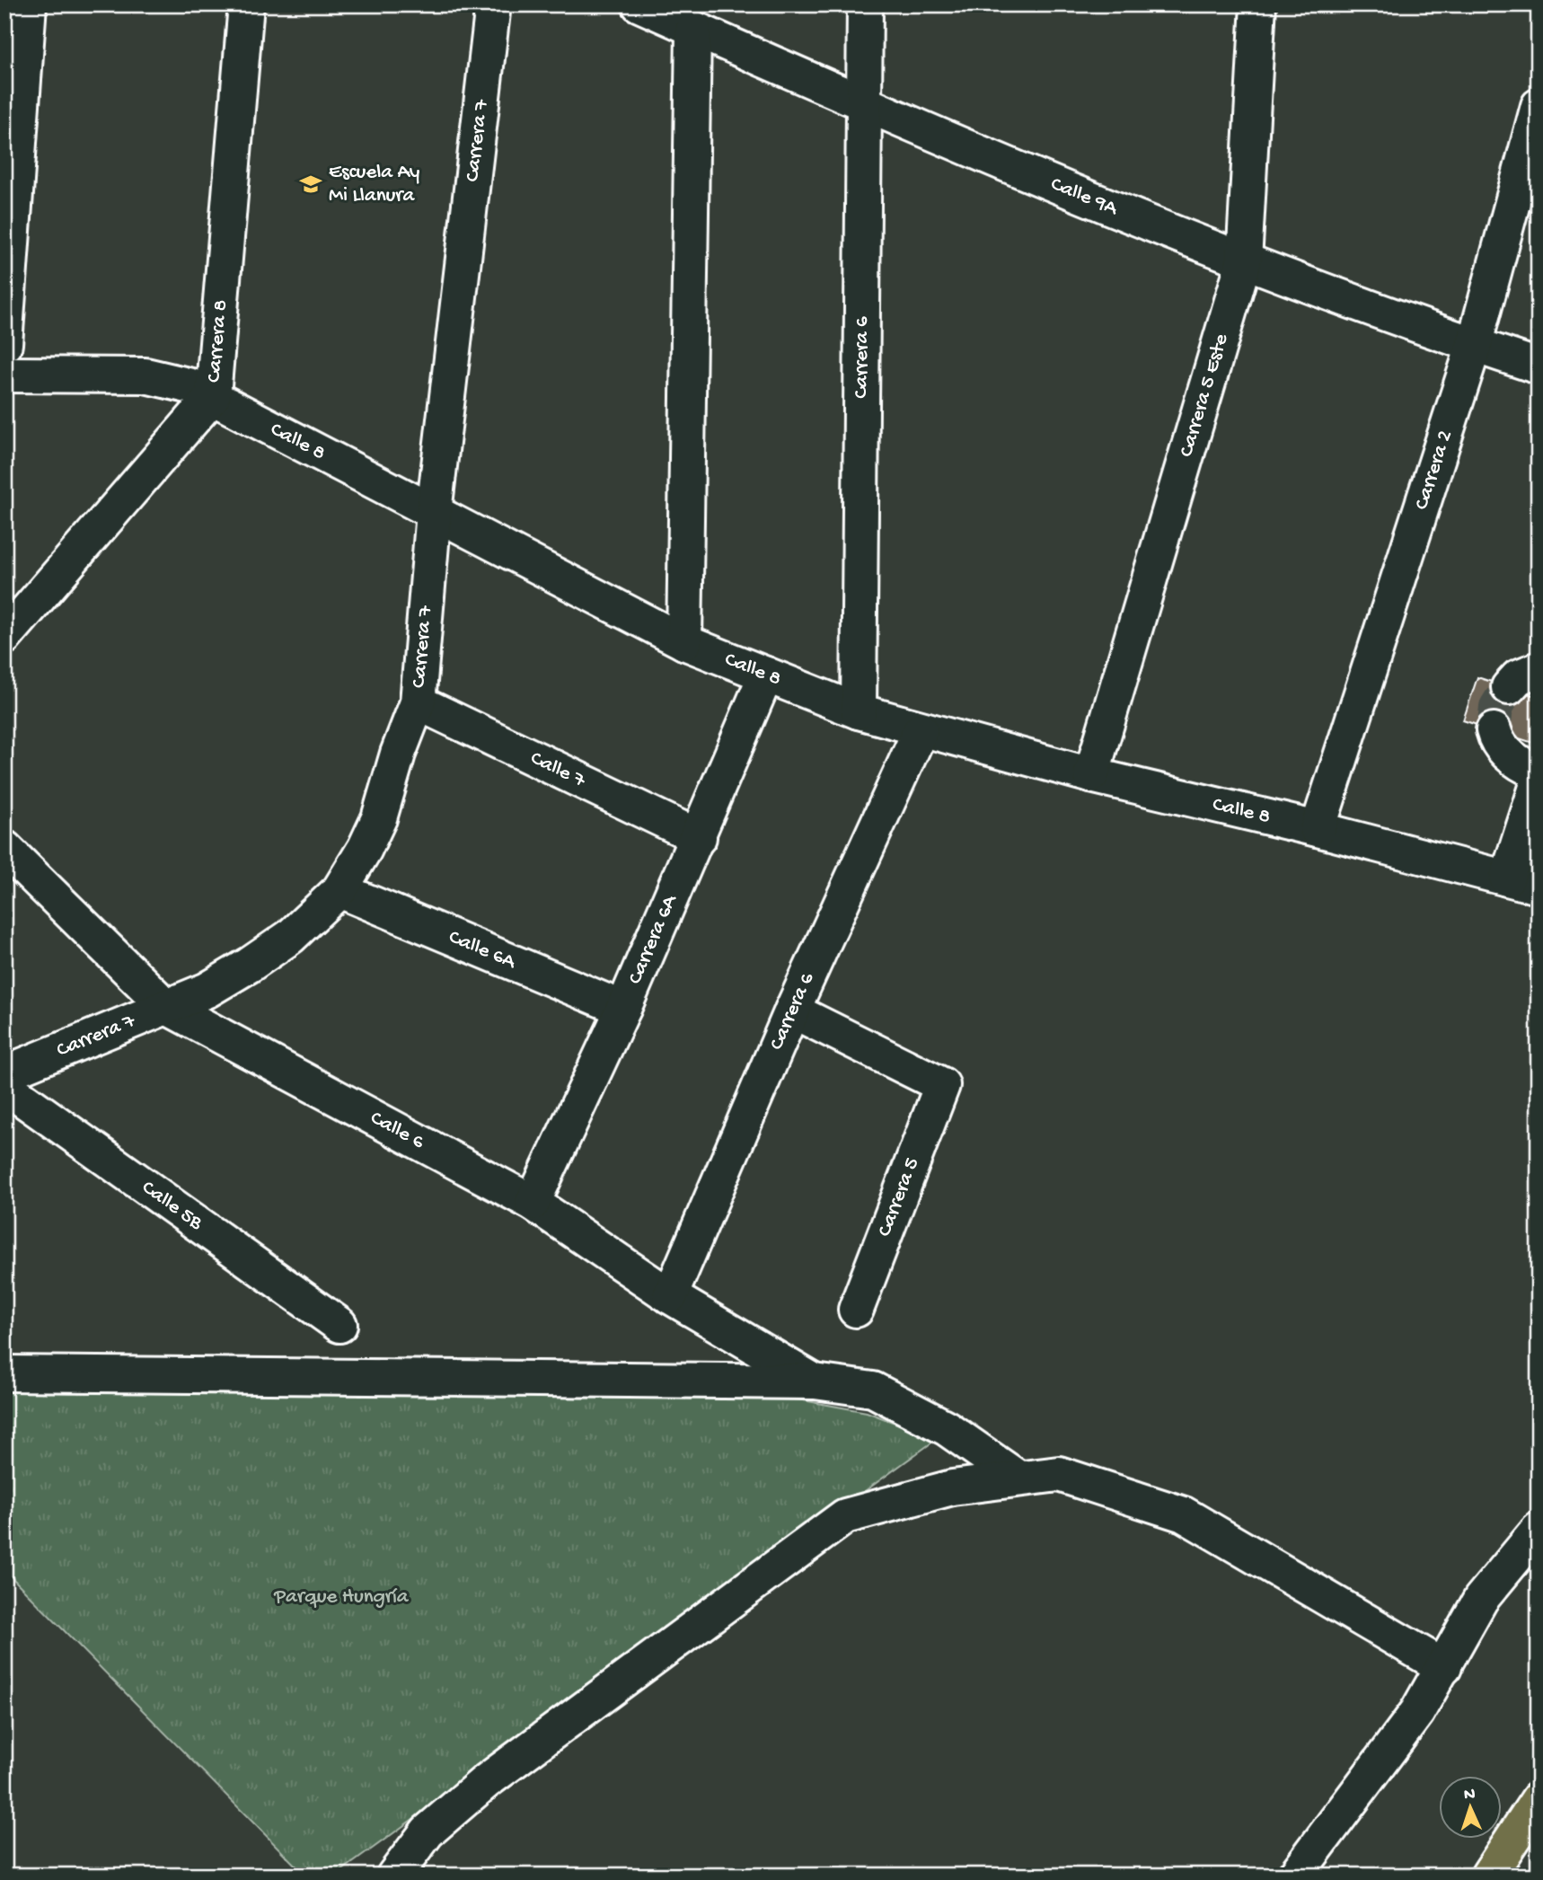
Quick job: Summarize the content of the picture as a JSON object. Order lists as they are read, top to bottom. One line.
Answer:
{"streets":{"street":["Carrera 7","Calle 9A","Carrera 8","Carrera 6","Carrera 5 Este","Calle 8","Carrera 2","Calle 7","Carrera 6A","Calle 6A","Calle 6","Carrera 5","Calle 5B"]},"crossings":[["Carrera 7","Calle 8"],["Carrera 7","Calle 7"],["Carrera 7","Calle 6A"],["Carrera 7","Calle 6"],["Calle 9A","Carrera 6"],["Calle 9A","Carrera 5 Este"],["Calle 9A","Carrera 2"],["Carrera 8","Calle 8"],["Carrera 6","Calle 8"],["Carrera 6","Calle 6"],["Carrera 6","Carrera 5"],["Carrera 5 Este","Calle 8"],["Calle 8","Carrera 2"],["Calle 8","Carrera 6A"],["Calle 7","Carrera 6A"],["Carrera 6A","Calle 6A"],["Carrera 6A","Calle 6"]],"parks":["Parque Hungría"],"places":{"school or university":["Escuela Ay Mi Llanura"]},"north":"top"}
